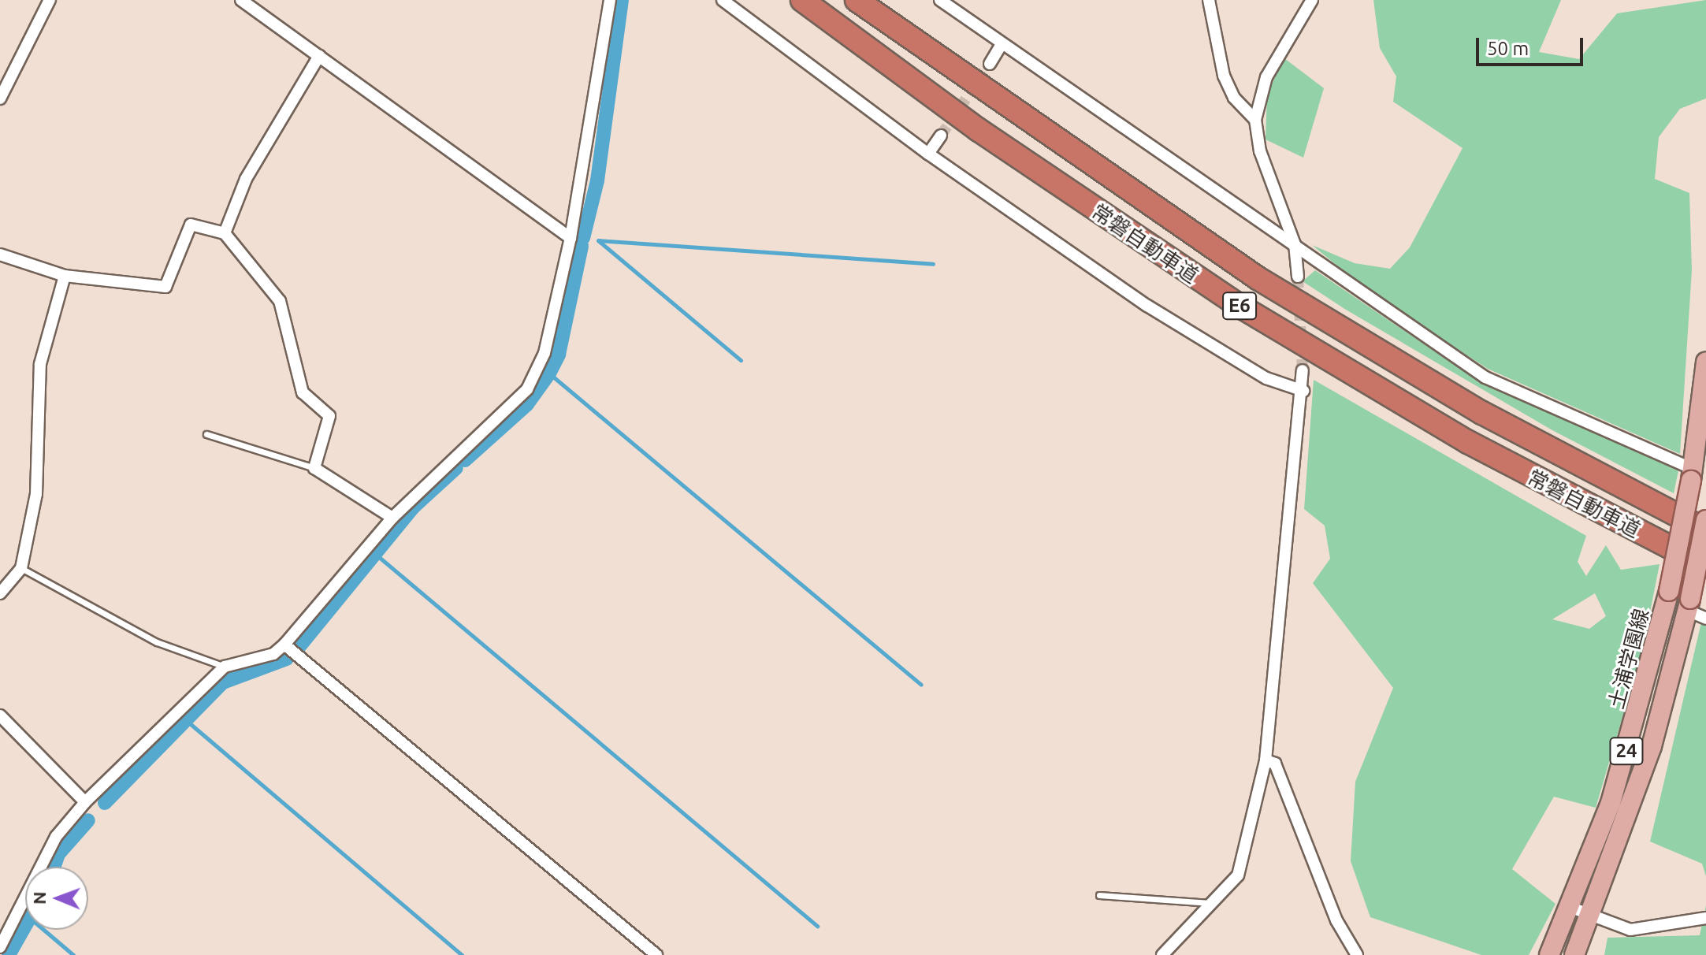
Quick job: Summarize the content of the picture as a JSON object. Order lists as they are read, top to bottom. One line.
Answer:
{"streets":{"highway":["常磐自動車道","E6"],"main road":["土浦学園線","24"]},"scale_bar":"50 m","north":"left"}
